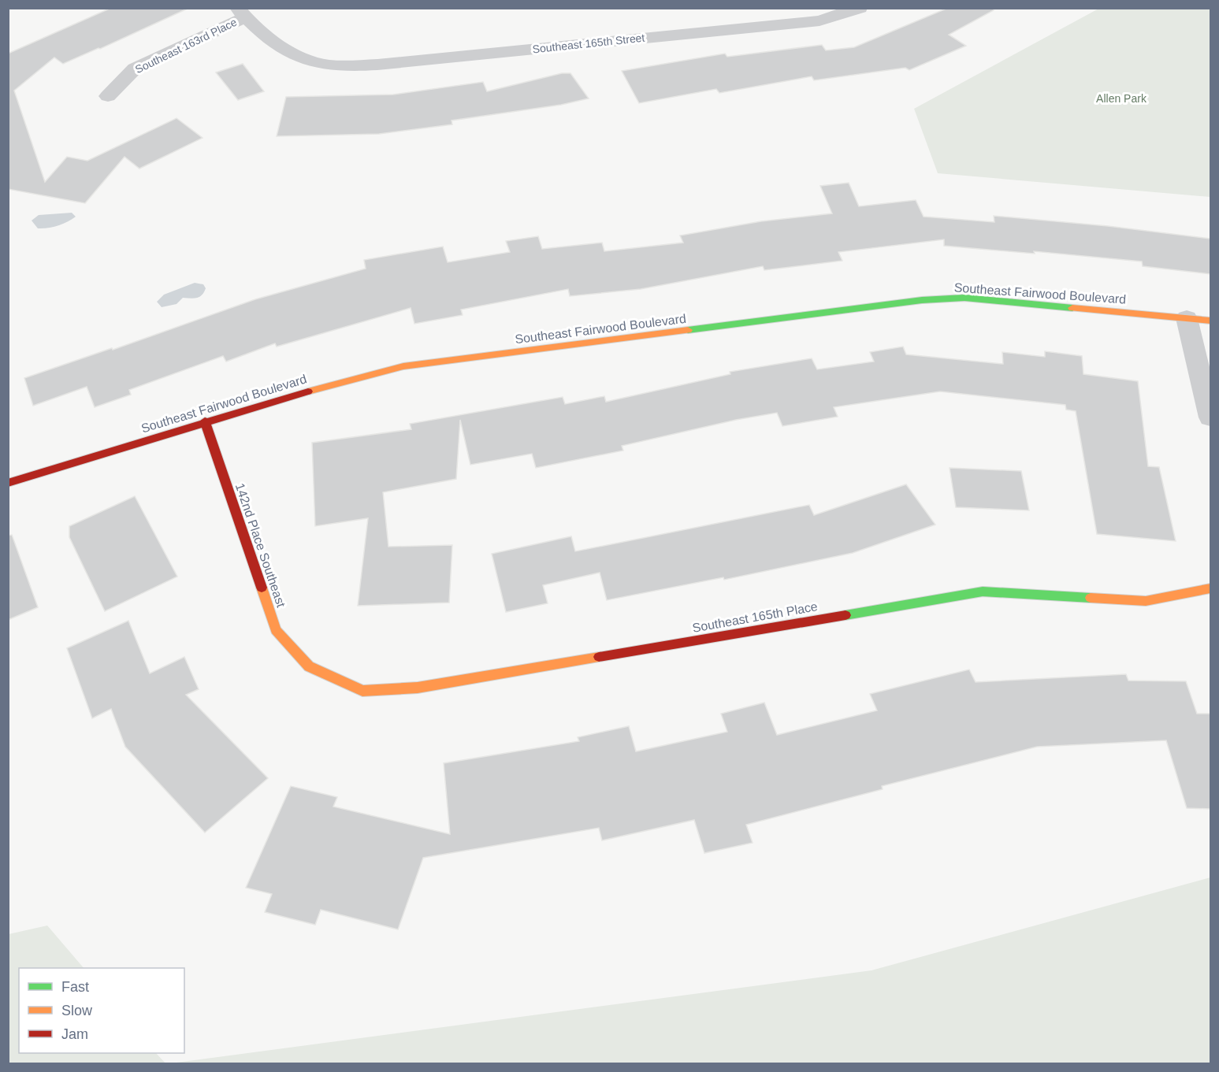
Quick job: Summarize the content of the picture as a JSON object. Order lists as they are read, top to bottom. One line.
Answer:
{"streets":{"street":["Southeast 165th Street","Southeast 163rd Place","Southeast Fairwood Boulevard","142nd Place Southeast","Southeast 165th Place"]},"crossings":[["Southeast 165th Street","Southeast 163rd Place"],["Southeast Fairwood Boulevard","142nd Place Southeast"],["142nd Place Southeast","Southeast 165th Place"]],"parks":["Allen Park"],"legend":["Fast","Slow","Jam"]}
